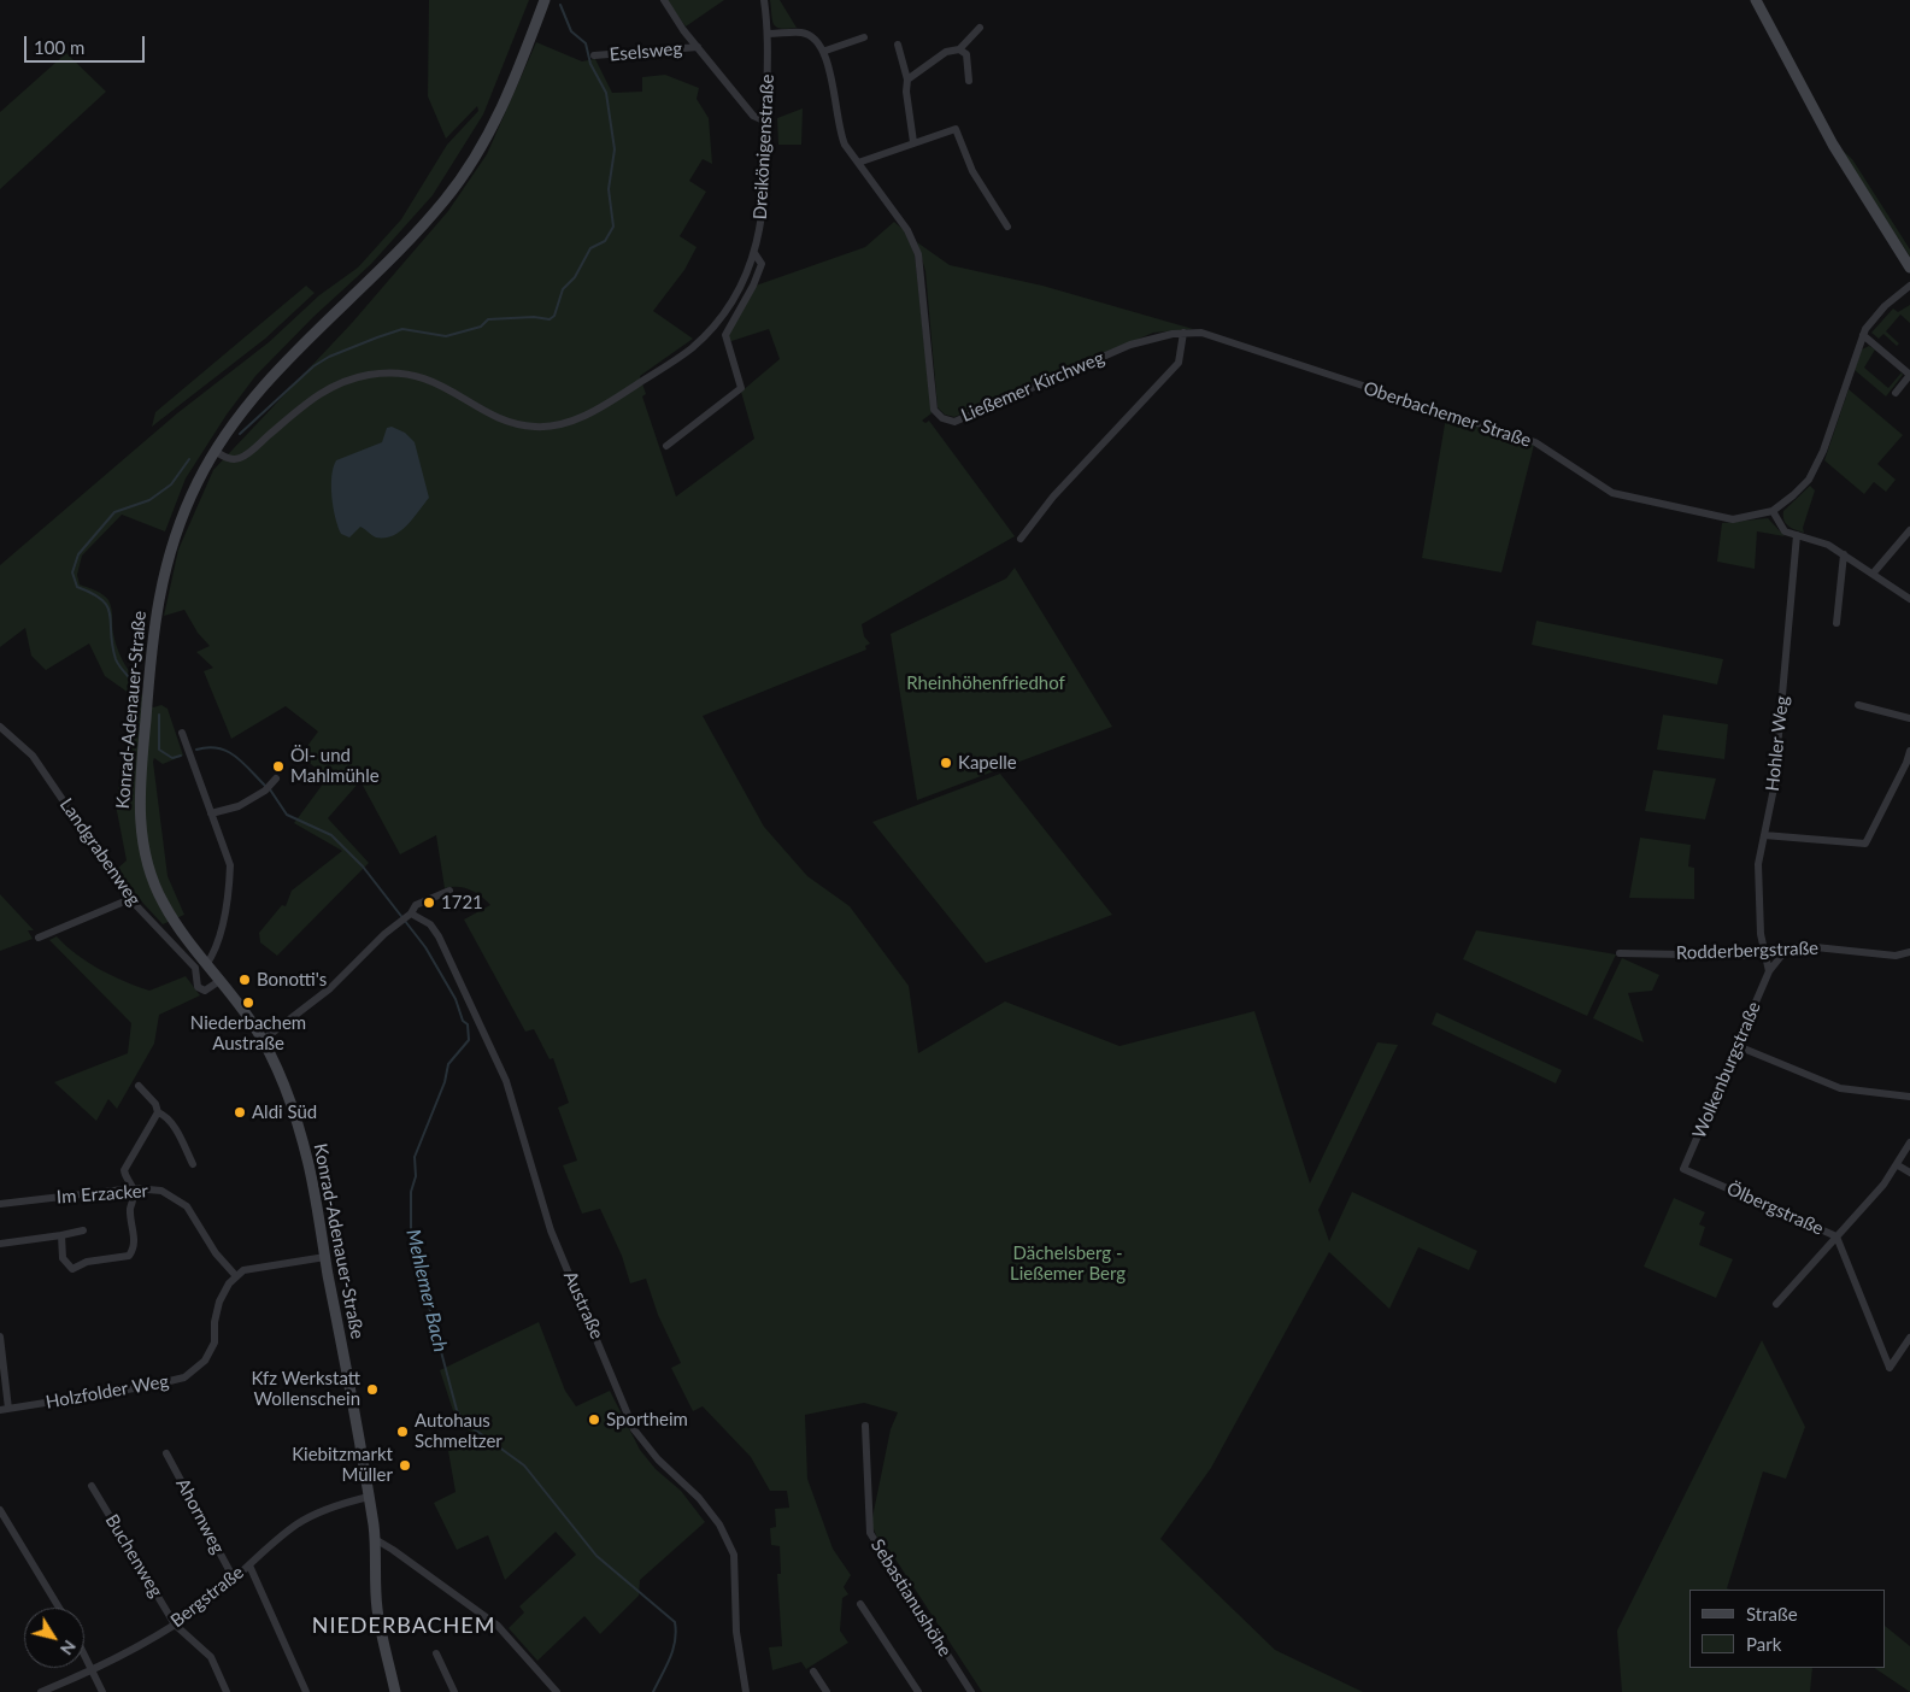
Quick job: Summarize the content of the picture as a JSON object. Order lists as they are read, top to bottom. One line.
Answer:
{"streets":{"main road":["Konrad-Adenauer-Straße"],"street":["Eselsweg","Dreikönigenstraße","Ließemer Kirchweg","Oberbachemer Straße","Hohler Weg","Landgrabenweg","Rodderbergstraße","Wolkenburgstraße","Im Erzacker","Ölbergstraße","Austraße","Holzfolder Weg","Ahornweg","Buchenweg","Bergstraße","Sebastianushöhe"]},"crossings":[["Dreikönigenstraße","Konrad-Adenauer-Straße"],["Ließemer Kirchweg","Oberbachemer Straße"],["Konrad-Adenauer-Straße","Landgrabenweg"],["Konrad-Adenauer-Straße","Bergstraße"],["Hohler Weg","Rodderbergstraße"],["Rodderbergstraße","Wolkenburgstraße"],["Wolkenburgstraße","Ölbergstraße"],["Im Erzacker","Holzfolder Weg"],["Ahornweg","Bergstraße"],["Buchenweg","Bergstraße"]],"districts":["NIEDERBACHEM"],"water":["Mehlemer Bach"],"parks":["Rheinhöhenfriedhof","Dächelsberg - Ließemer Berg"],"places":["Kapelle","Öl- und Mahlmühle","1721","Bonotti's","Niederbachem Austraße","Aldi Süd","Kfz Werkstatt Wollenschein","Sportheim","Autohaus Schmeltzer","Kiebitzmarkt Müller"],"legend":["Straße","Park"],"scale_bar":"100 m","north":"bottom right"}
